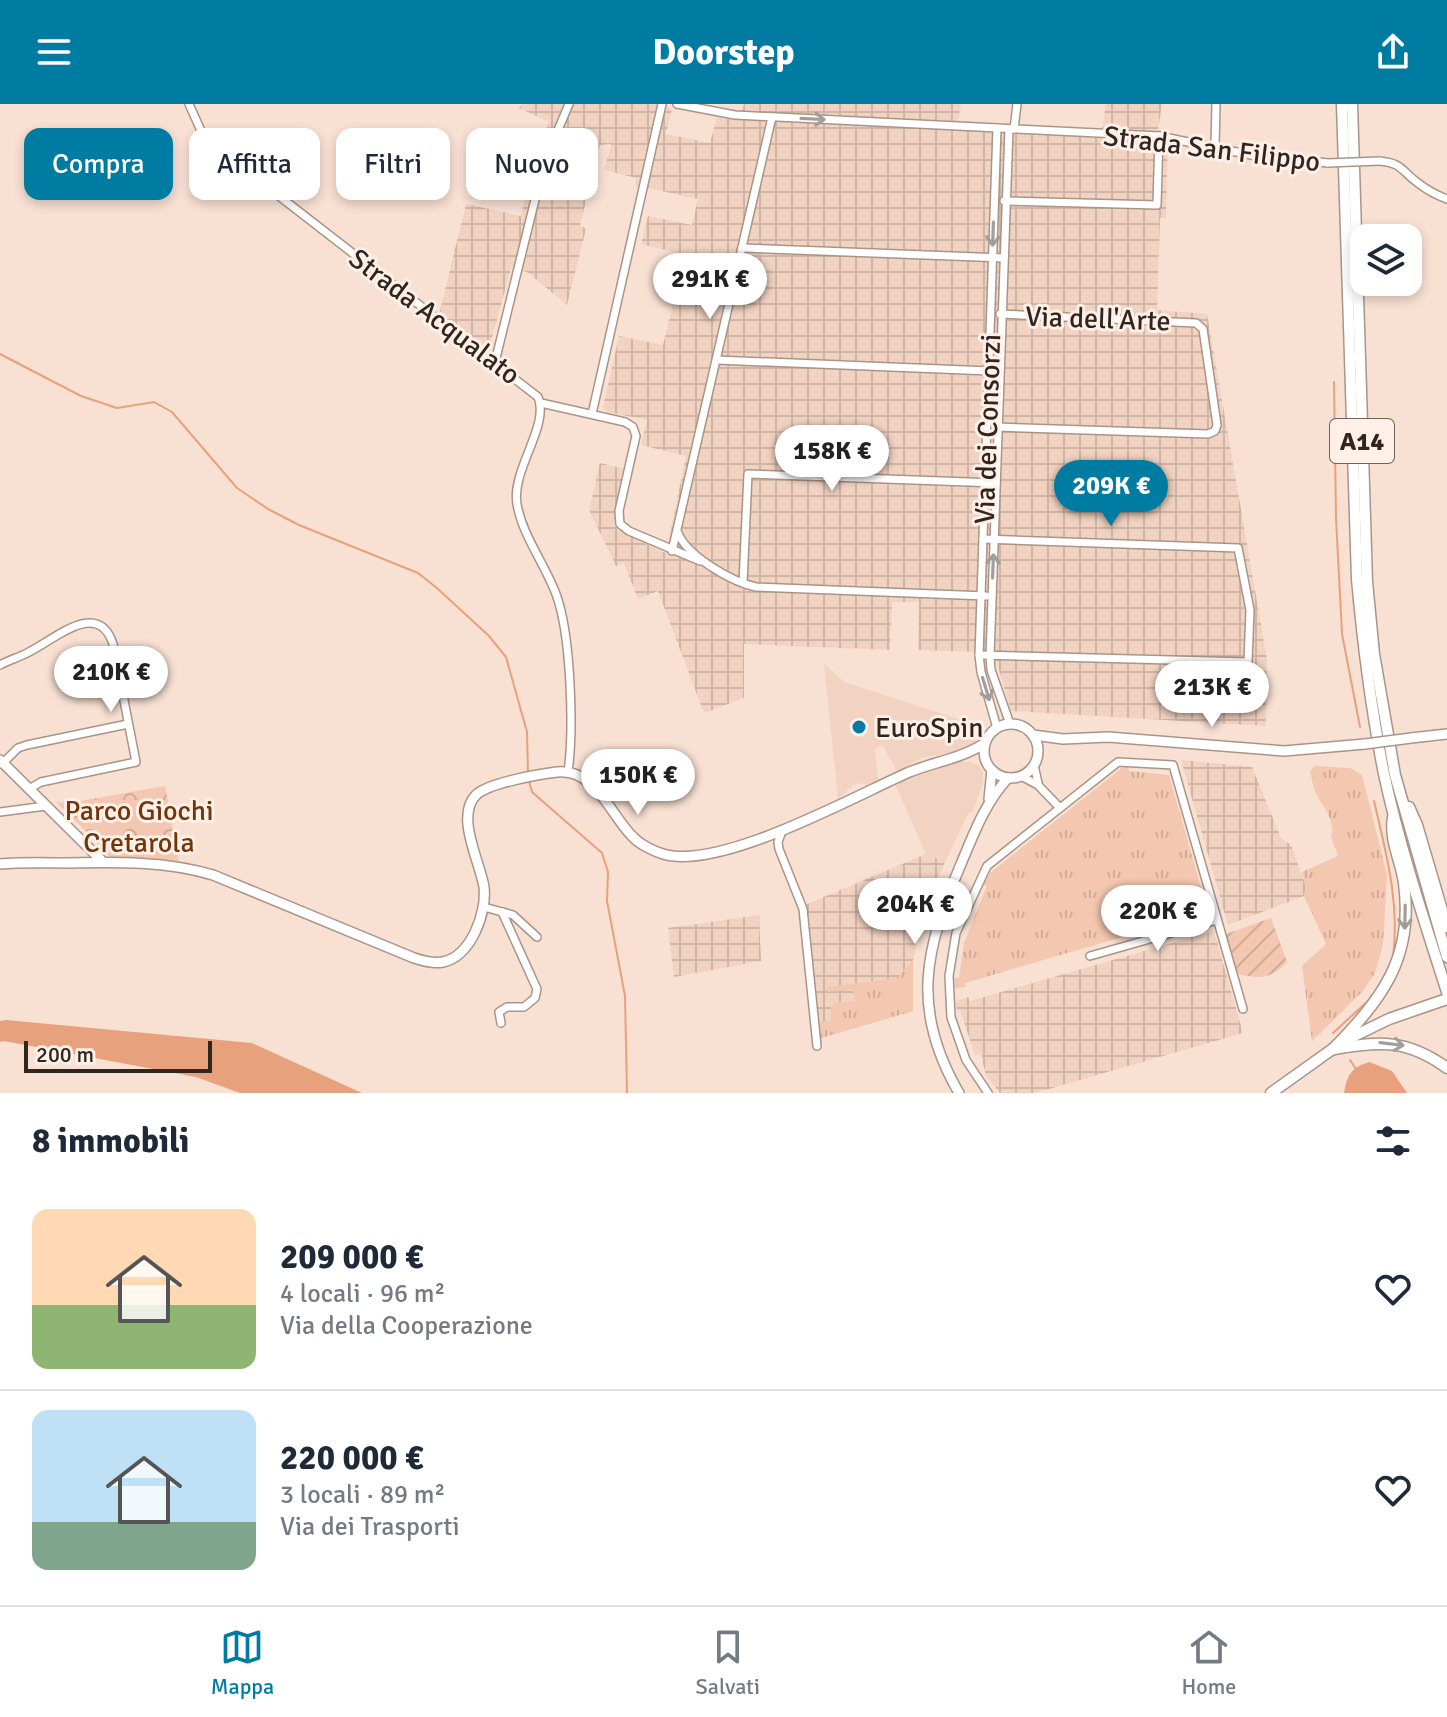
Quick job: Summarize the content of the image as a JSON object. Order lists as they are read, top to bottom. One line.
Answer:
{"streets":{"highway":["A14"],"street":["Strada San Filippo","Strada Acqualato","Via dell'Arte","Via dei Consorzi"]},"crossings":[["Strada San Filippo","Via dei Consorzi"],["Via dell'Arte","Via dei Consorzi"]],"parks":["Parco Giochi Cretarola"],"places":["EuroSpin"],"scale_bar":"200 m","page":{"header":"Doorstep","chip":["Compra","Affitta","Filtri","Nuovo"],"price":["291K €","158K €","209K €","210K €","213K €","150K €","204K €","220K €"],"scale":"200 m","heading":"8 immobili","list":[{"name":"209 000 €","note":"4 locali · 96 m² · Via della Cooperazione"},{"name":"220 000 €","note":"3 locali · 89 m² · Via dei Trasporti"}],"tabs":["Mappa","Salvati","Home"]}}
